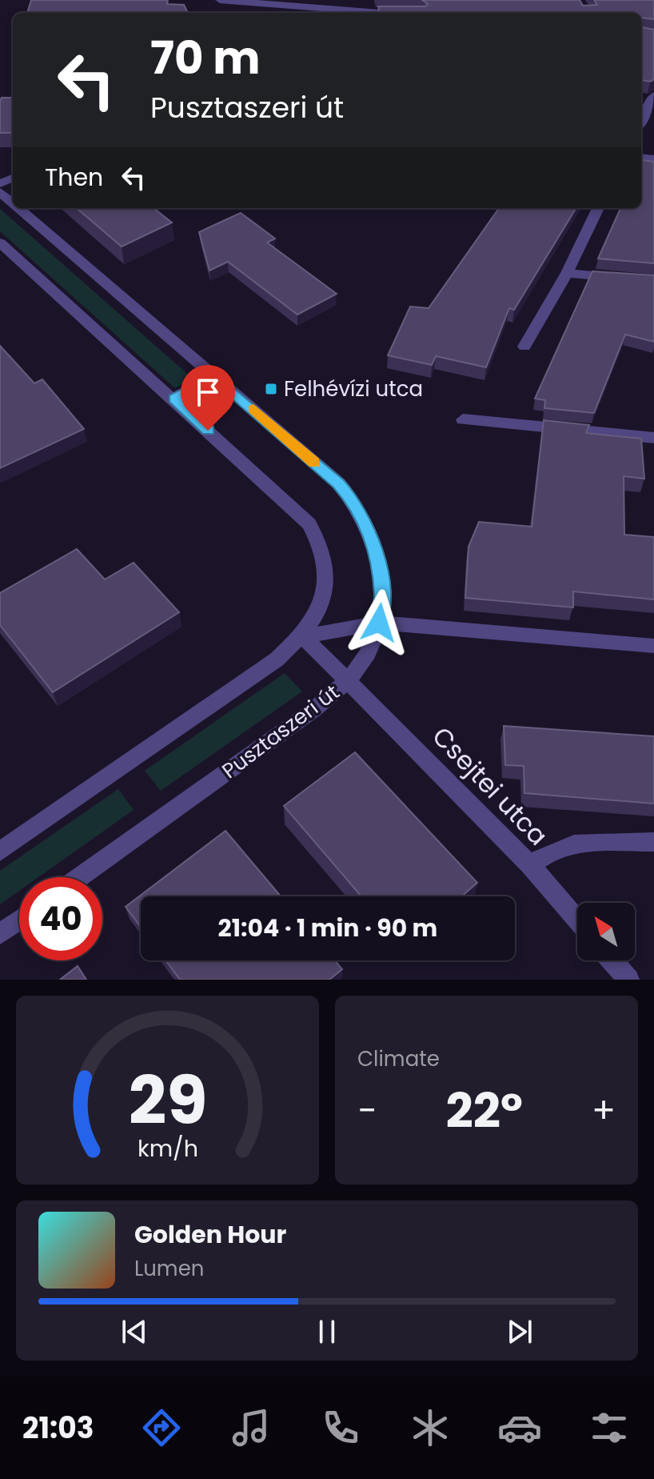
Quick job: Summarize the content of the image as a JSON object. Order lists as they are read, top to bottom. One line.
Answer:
{"streets":{"street":["Pusztaszeri út","Csejtei utca"]},"crossings":[["Pusztaszeri út","Csejtei utca"]],"places":{"transit":["Felhévízi utca"]},"north":"top left","page":{"turn":["70 m","Pusztaszeri út"],"then":"Then","limit":"40","trip":"21:04 · 1 min · 90 m","tile":"Climate","heat":["−","22°","+"],"song":["Golden Hour","Lumen"],"tabs":"21:03","gauge":["29","km/h"]}}
